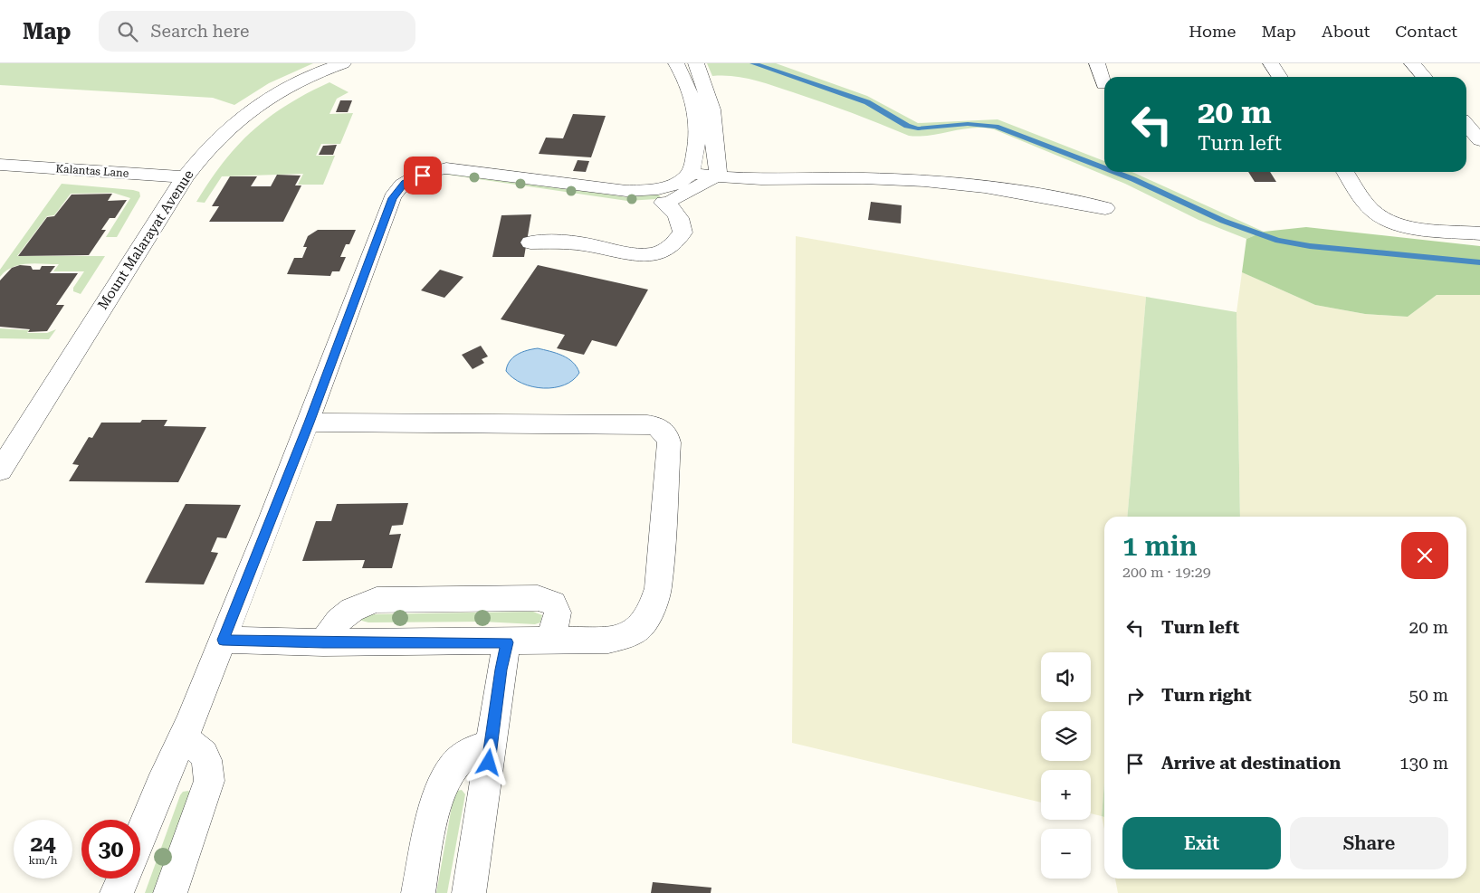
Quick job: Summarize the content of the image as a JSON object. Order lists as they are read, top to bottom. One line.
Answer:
{"streets":{"street":["Kalantas Lane","Mount Malarayat Avenue"]},"crossings":[["Kalantas Lane","Mount Malarayat Avenue"]],"page":{"header":"Map","search":"Search here","nav":["Home","Map","About","Contact"],"turn":["20 m","Turn left"],"heading":["1 min","200 m · 19:29"],"list":[{"name":"Turn left","value":"20 m"},{"name":"Turn right","value":"50 m"},{"name":"Arrive at destination","value":"130 m"}],"map_buttons":["+","−"],"buttons":["Exit","Share"],"speed":"24 km/h","limit":"30"}}
